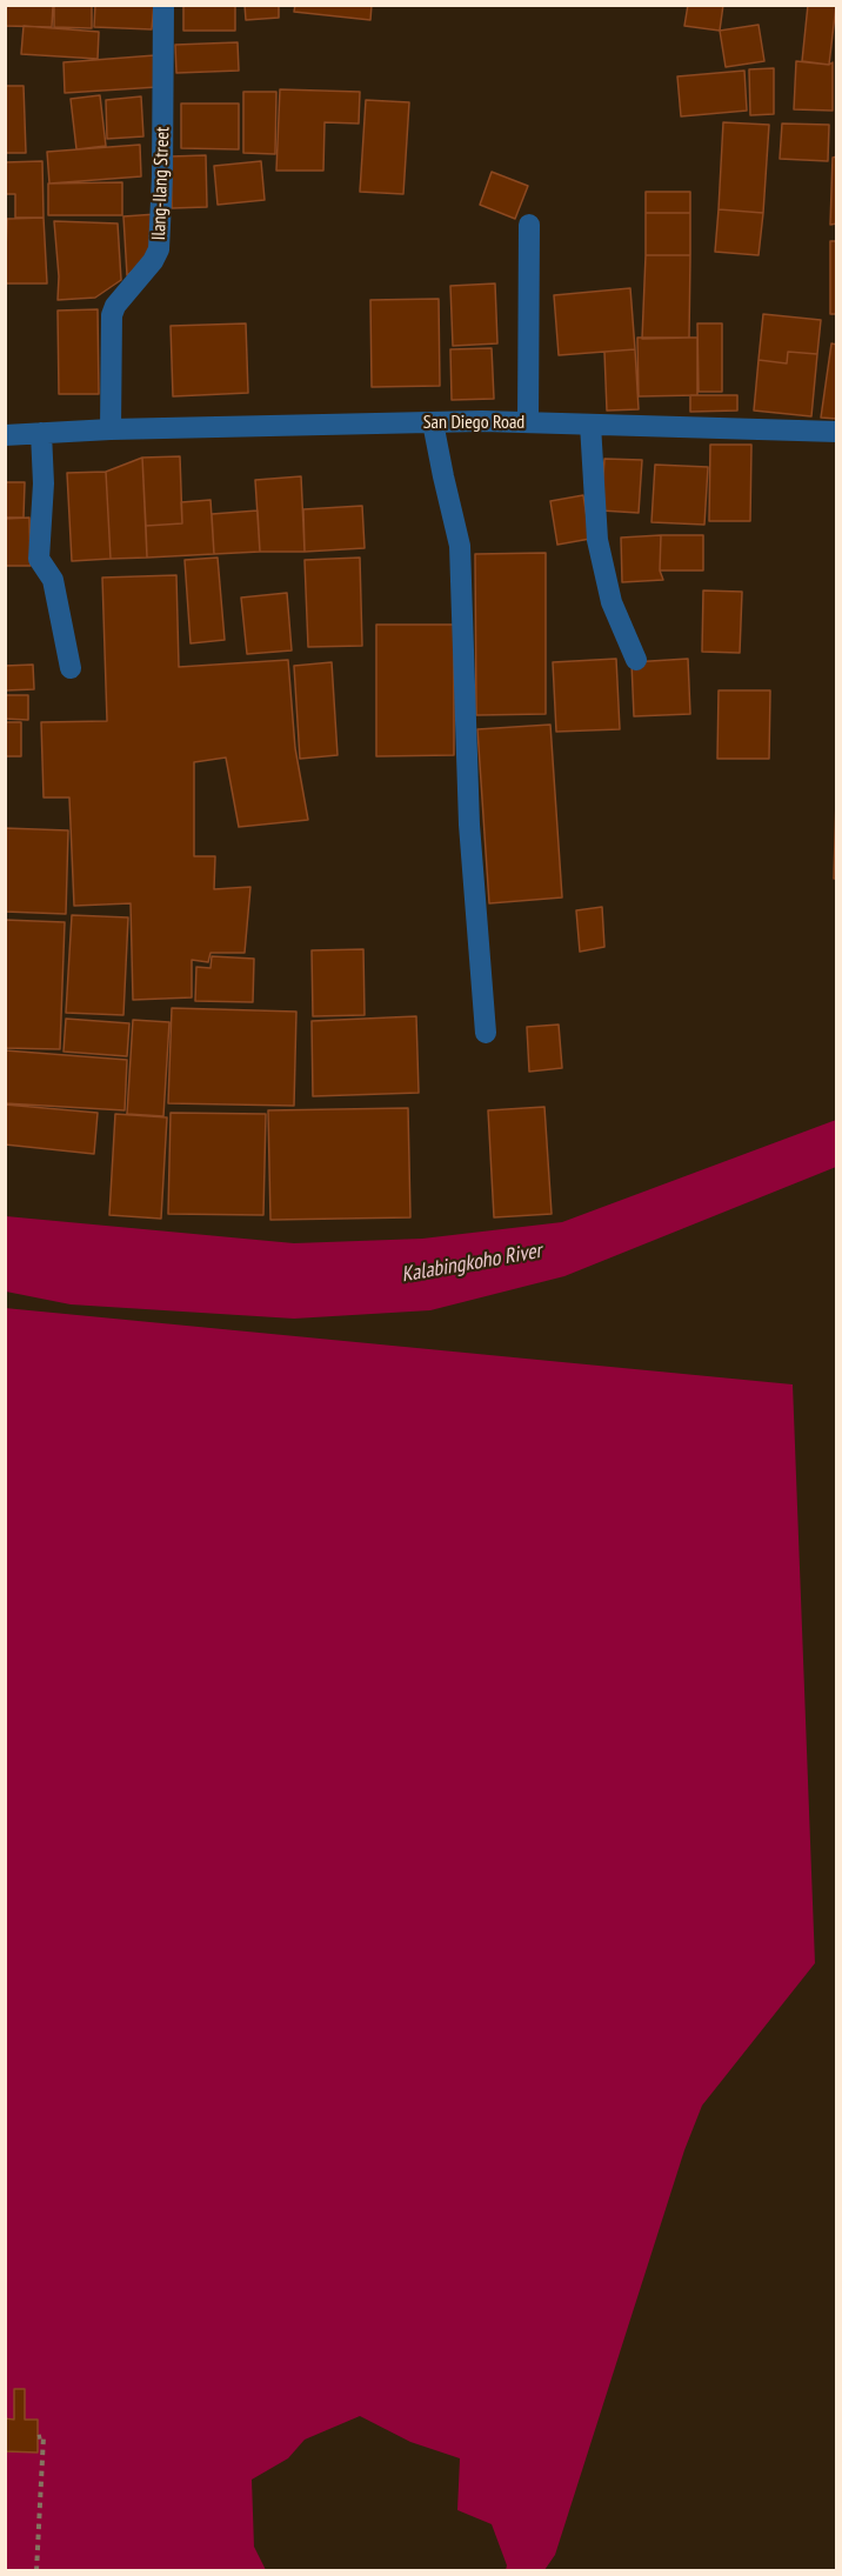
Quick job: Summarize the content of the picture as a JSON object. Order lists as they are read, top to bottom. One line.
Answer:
{"streets":{"street":["Ilang-Ilang Street","San Diego Road"]},"crossings":[["Ilang-Ilang Street","San Diego Road"]],"water":["Kalabingkoho River"]}
